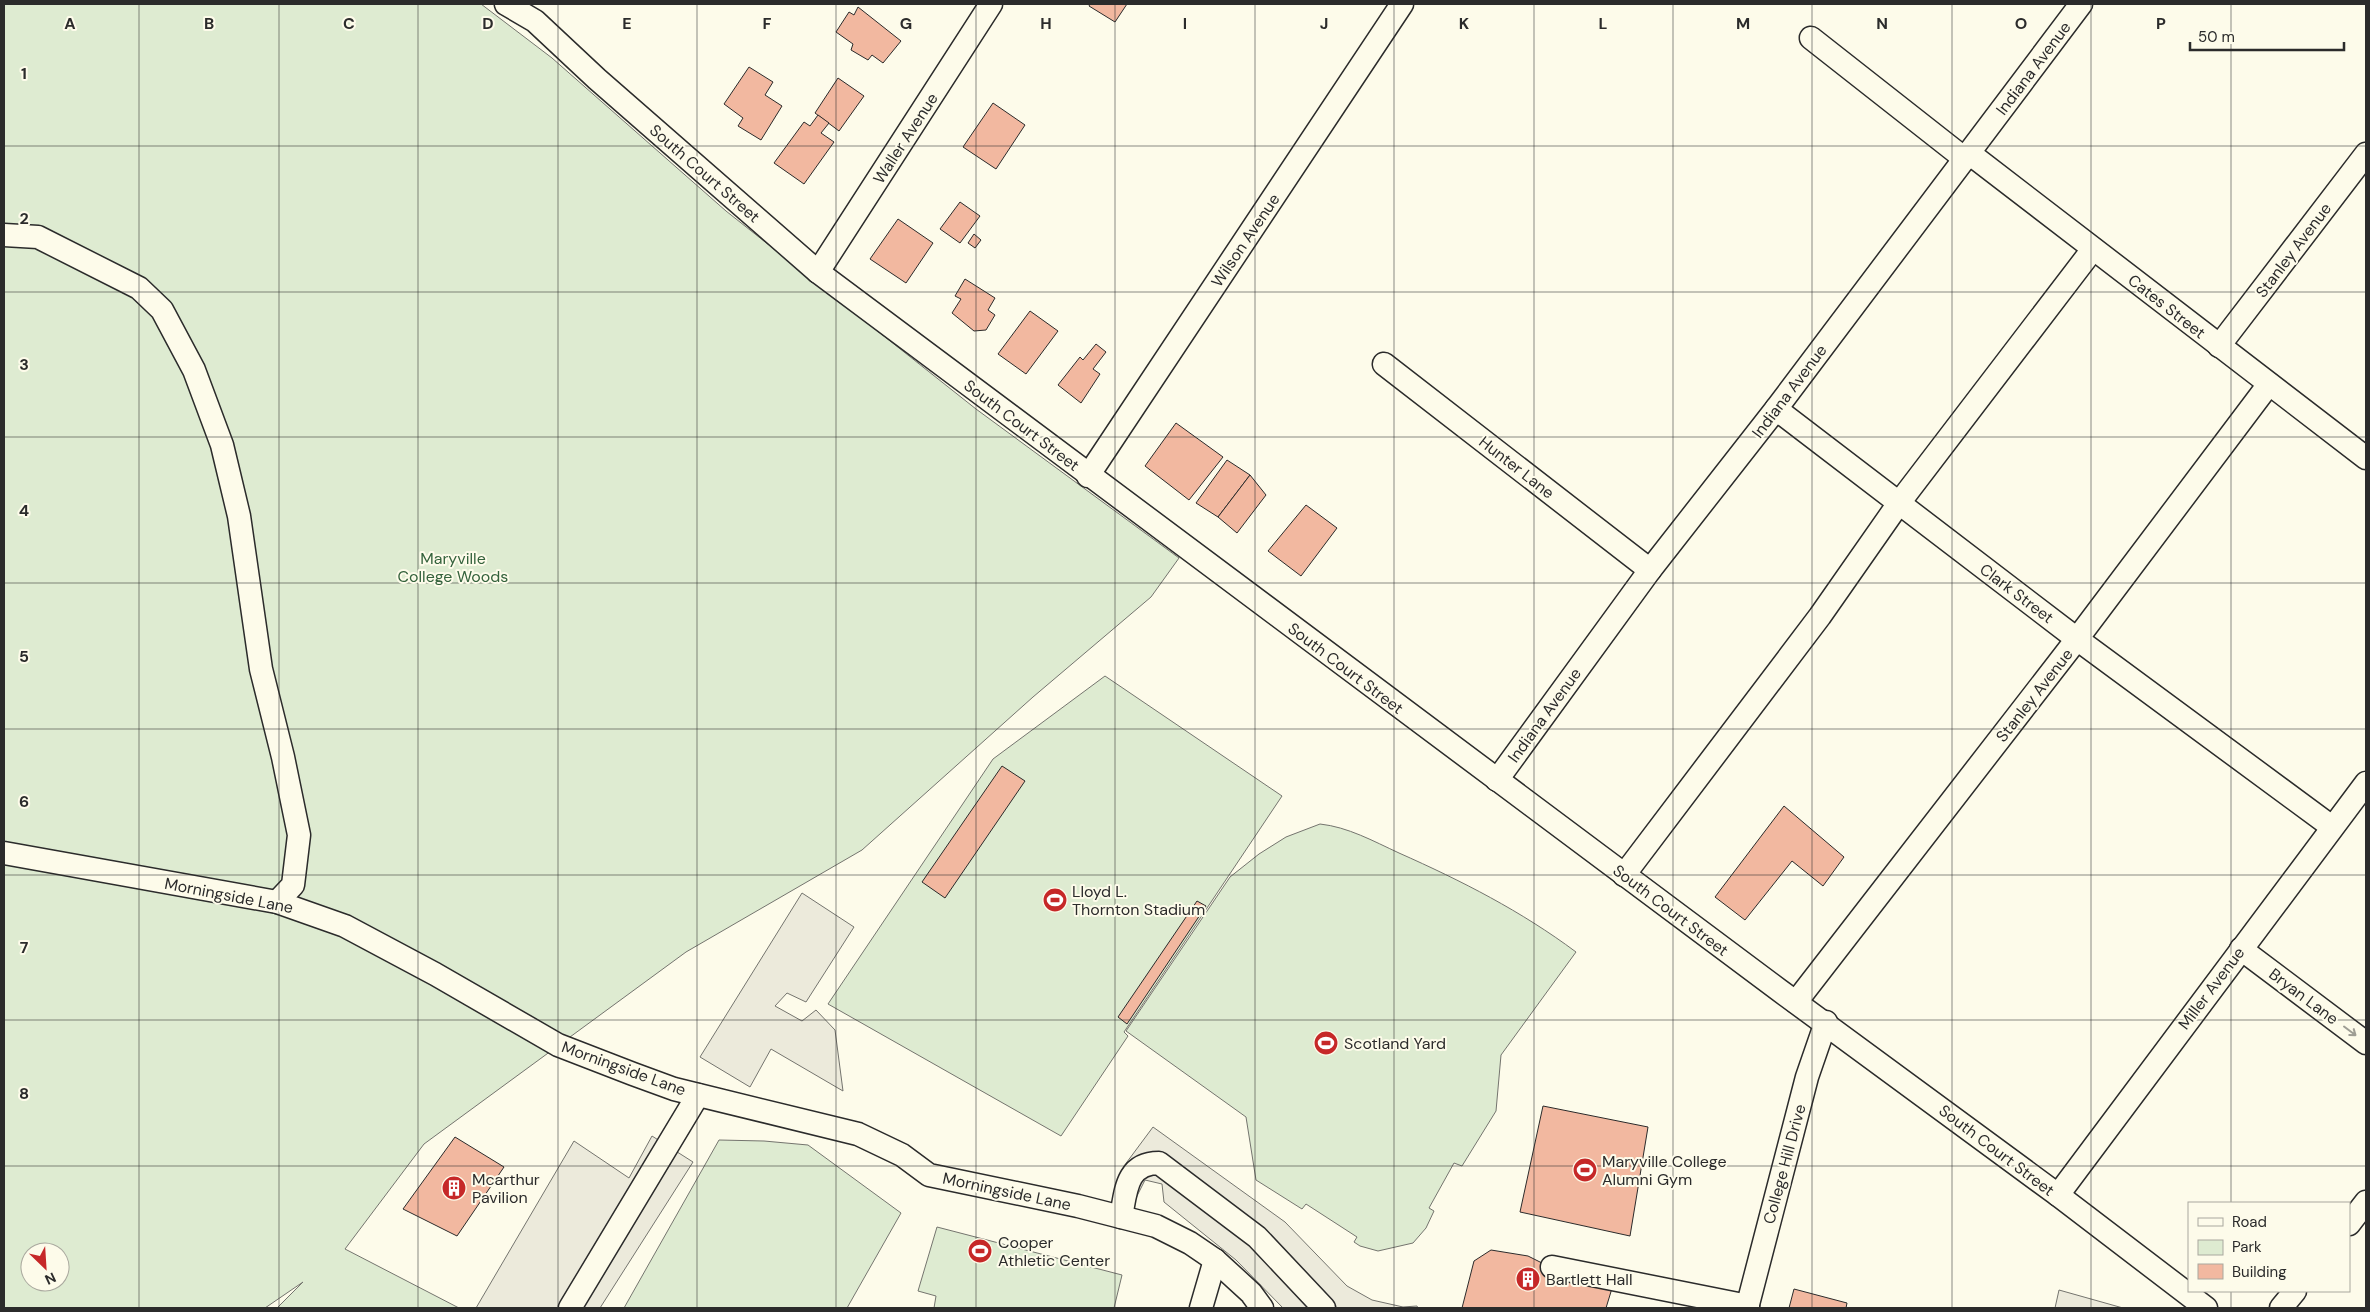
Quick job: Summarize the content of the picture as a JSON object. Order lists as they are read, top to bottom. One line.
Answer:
{"streets":{"street":["Indiana Avenue","Waller Avenue","South Court Street","Wilson Avenue","Stanley Avenue","Cates Street","Hunter Lane","Clark Street","Morningside Lane","Miller Avenue","Bryan Lane","College Hill Drive"]},"crossings":[["Indiana Avenue","South Court Street"],["Indiana Avenue","Cates Street"],["Indiana Avenue","Hunter Lane"],["Indiana Avenue","Clark Street"],["Waller Avenue","South Court Street"],["South Court Street","Wilson Avenue"],["South Court Street","Stanley Avenue"],["South Court Street","Miller Avenue"],["South Court Street","College Hill Drive"],["Stanley Avenue","Cates Street"],["Stanley Avenue","Clark Street"],["Clark Street","Miller Avenue"],["Miller Avenue","Bryan Lane"]],"one_way":["Bryan Lane"],"parks":["Maryville College Woods"],"places":{"sports":["Lloyd L. Thornton Stadium","Scotland Yard","Maryville College Alumni Gym","Cooper Athletic Center"],"building":["Mcarthur Pavilion","Bartlett Hall"]},"legend":["Road","Park","Building"],"scale_bar":"50 m","north":"bottom right","grid":{"columns":["A","B","C","D","E","F","G","H","I","J","K","L","M","N","O","P"],"rows":["1","2","3","4","5","6","7","8"]}}
